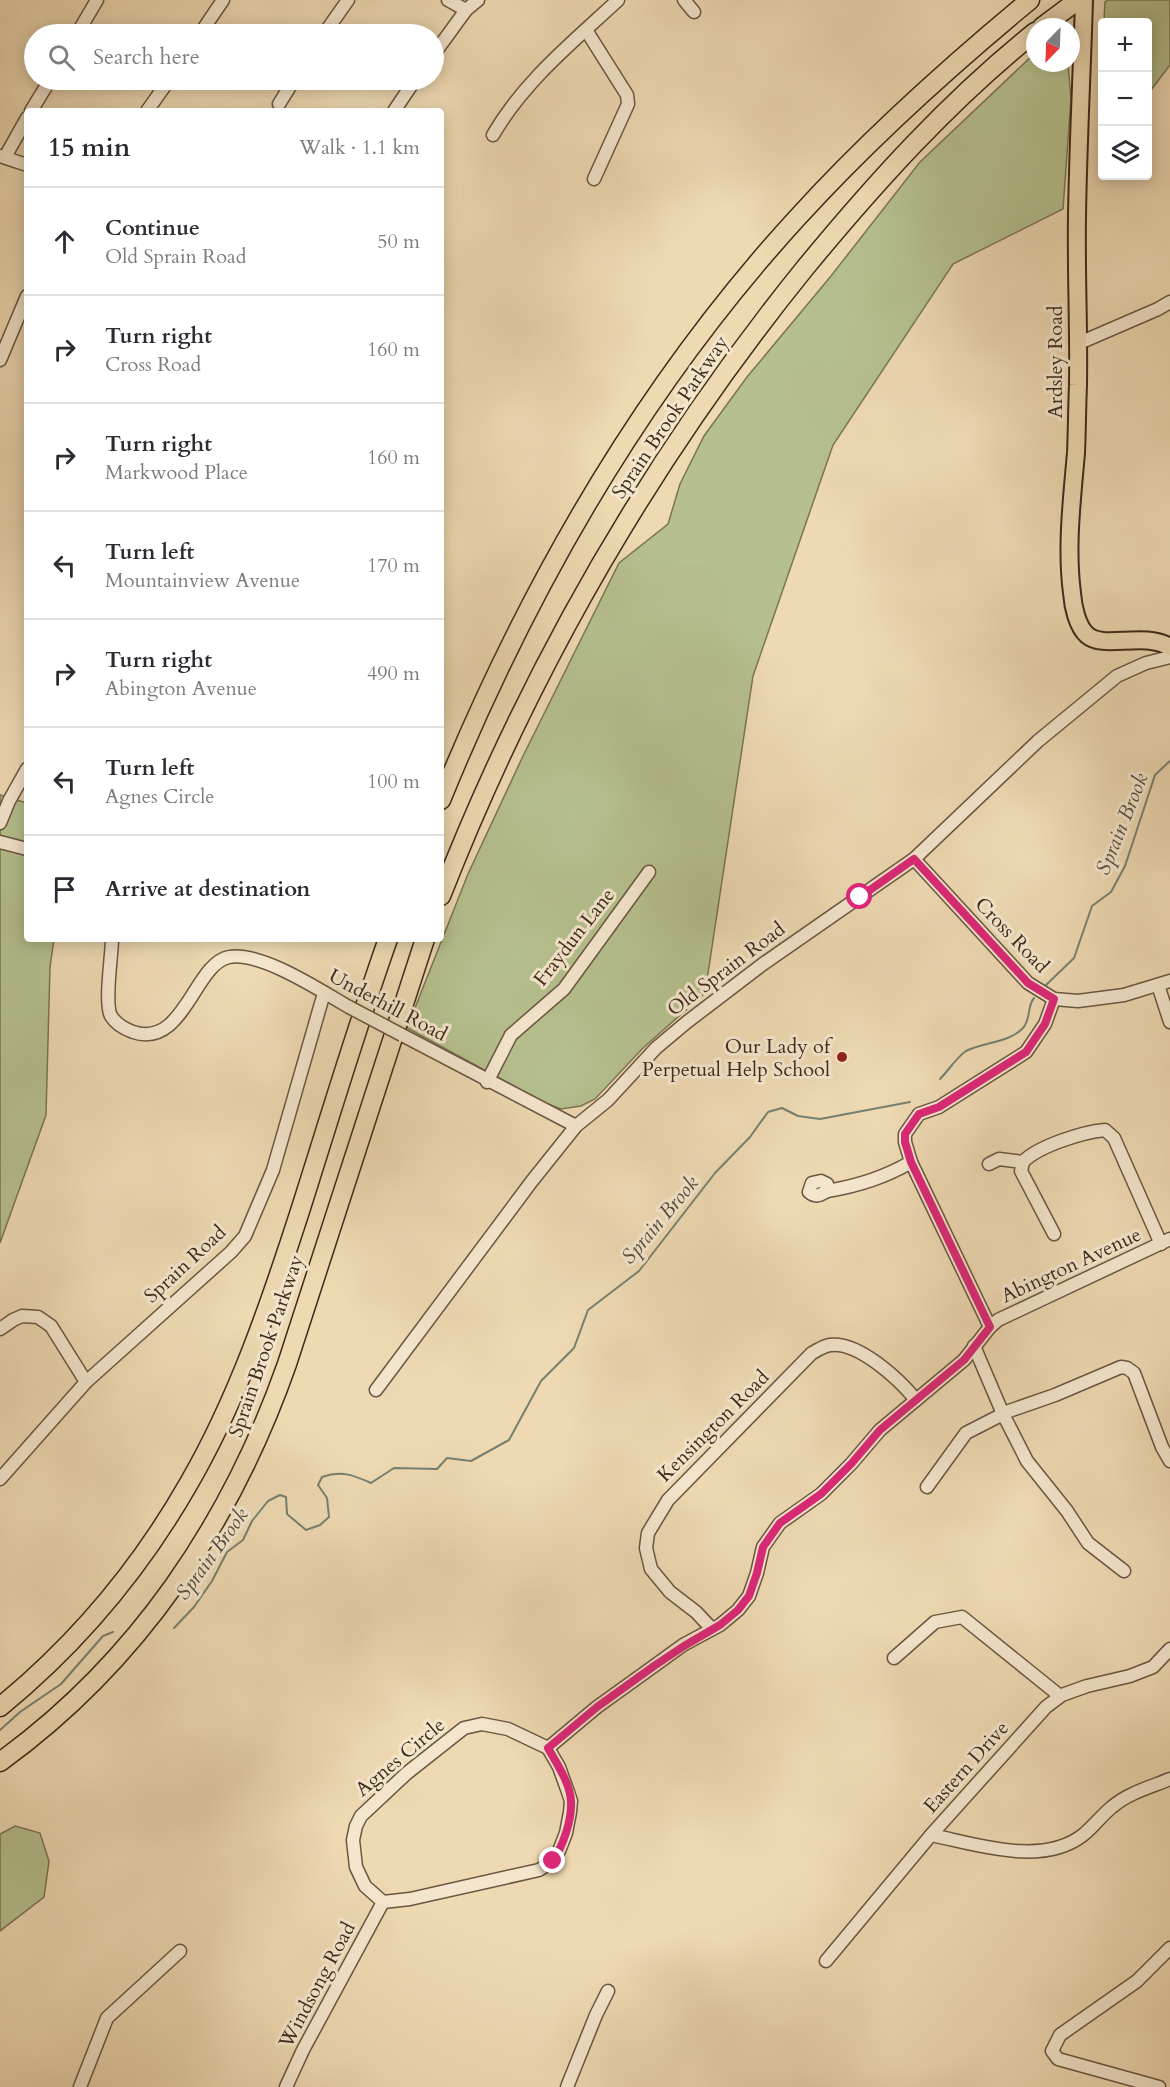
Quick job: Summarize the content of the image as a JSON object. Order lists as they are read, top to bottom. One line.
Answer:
{"streets":{"highway":["Sprain Brook Parkway"],"main road":["Ardsley Road"],"street":["Cross Road","Fraydun Lane","Old Sprain Road","Underhill Road","Sprain Road","Abington Avenue","Kensington Road","Agnes Circle","Eastern Drive","Windsong Road"]},"crossings":[["Cross Road","Old Sprain Road"],["Fraydun Lane","Underhill Road"],["Old Sprain Road","Underhill Road"],["Underhill Road","Sprain Road"],["Agnes Circle","Windsong Road"]],"water":["Sprain Brook"],"places":["Our Lady of Perpetual Help School"],"north":"bottom left","page":{"map_buttons":["+","−"],"search":"Search here","heading":["15 min","Walk · 1.1 km"],"list":[["Continue","Old Sprain Road","50 m"],["Turn right","Cross Road","160 m"],["Turn right","Markwood Place","160 m"],["Turn left","Mountainview Avenue","170 m"],["Turn right","Abington Avenue","490 m"],["Turn left","Agnes Circle","100 m"],"Arrive at destination"]}}
